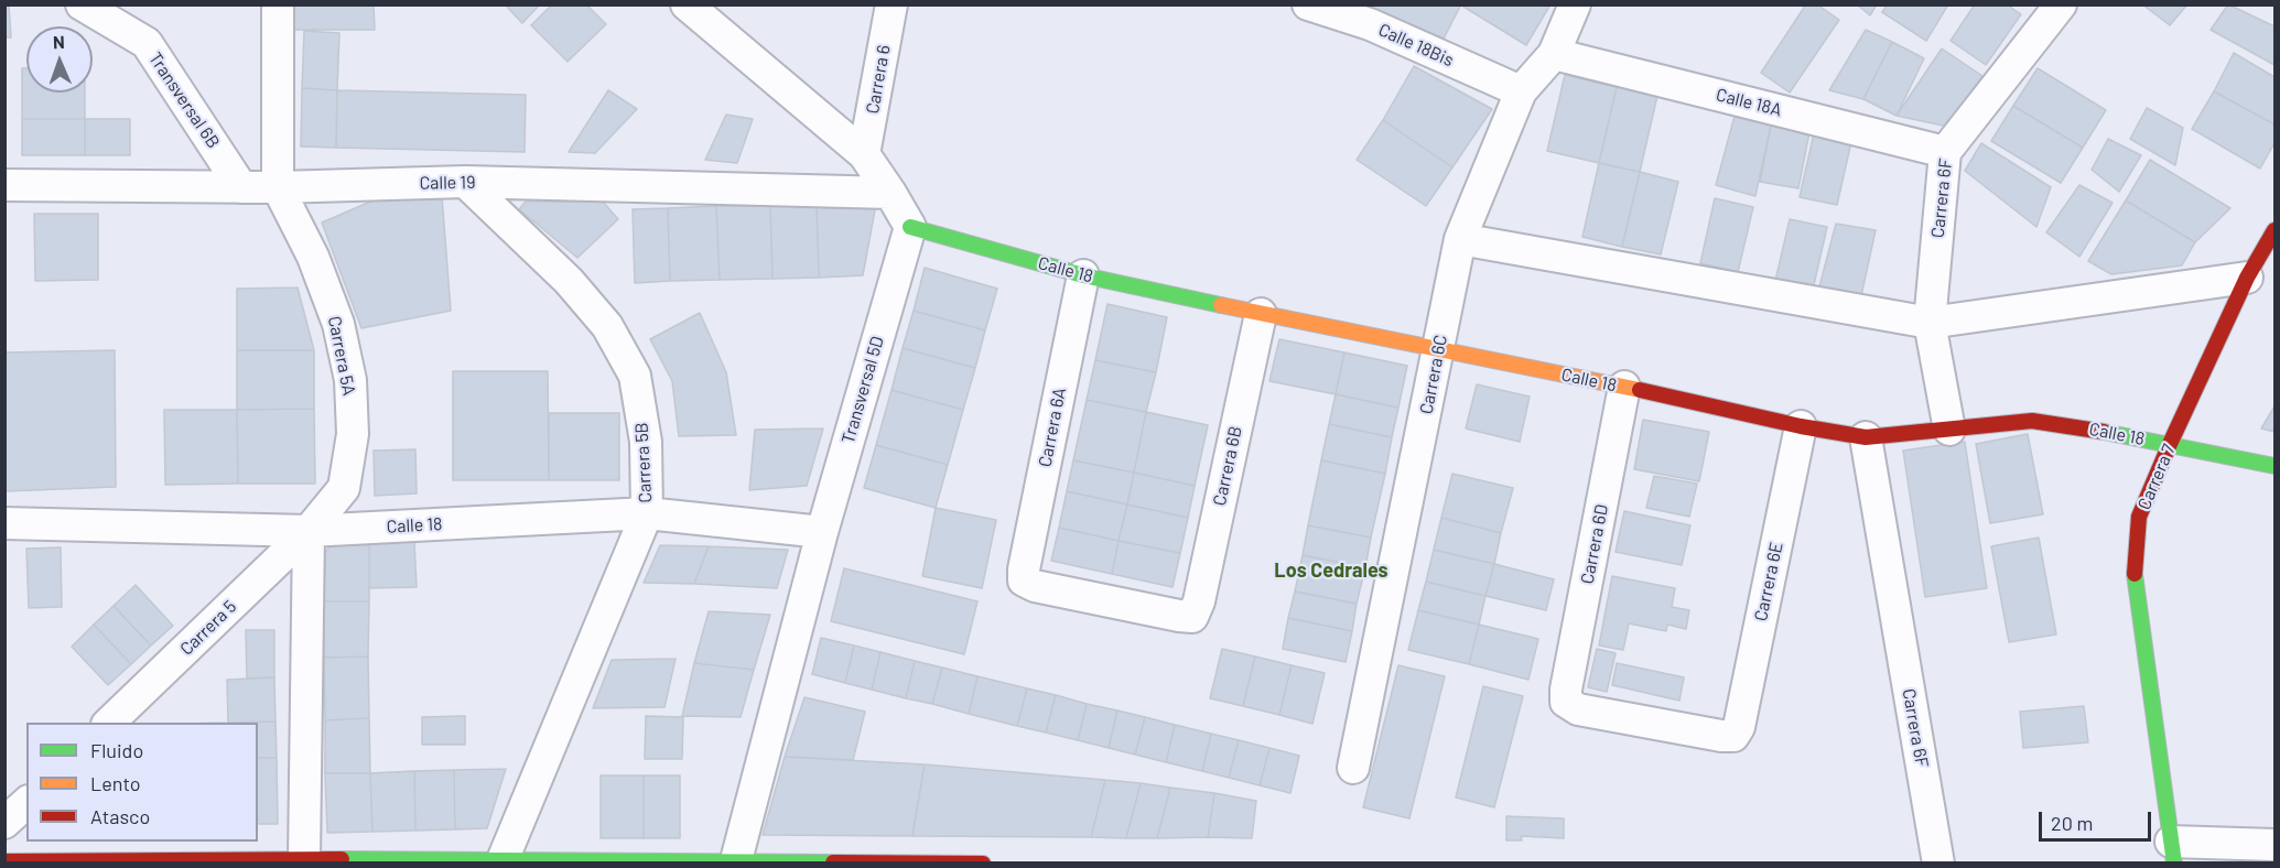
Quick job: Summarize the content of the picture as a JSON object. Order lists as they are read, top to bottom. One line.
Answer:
{"streets":{"street":["Calle 18Bis","Carrera 6","Transversal 6B","Calle 18A","Calle 19","Carrera 6F","Calle 18","Carrera 5A","Carrera 6C","Transversal 5D","Carrera 6A","Carrera 5B","Carrera 6B","Carrera 7","Carrera 6D","Carrera 6E","Carrera 5"]},"crossings":[["Calle 18Bis","Carrera 6C"],["Transversal 6B","Calle 19"],["Calle 18A","Carrera 6F"],["Calle 18A","Carrera 6C"],["Calle 19","Carrera 5A"],["Calle 19","Carrera 5B"],["Carrera 6F","Calle 18"],["Calle 18","Carrera 5A"],["Calle 18","Carrera 6C"],["Calle 18","Transversal 5D"],["Calle 18","Carrera 6A"],["Calle 18","Carrera 5B"],["Calle 18","Carrera 6B"],["Calle 18","Carrera 7"],["Calle 18","Carrera 6D"],["Calle 18","Carrera 6E"],["Calle 18","Carrera 5"],["Carrera 5A","Carrera 5"],["Carrera 6A","Carrera 6B"],["Carrera 6D","Carrera 6E"]],"districts":["Los Cedrales"],"legend":["Fluido","Lento","Atasco"],"scale_bar":"20 m","north":"top"}
